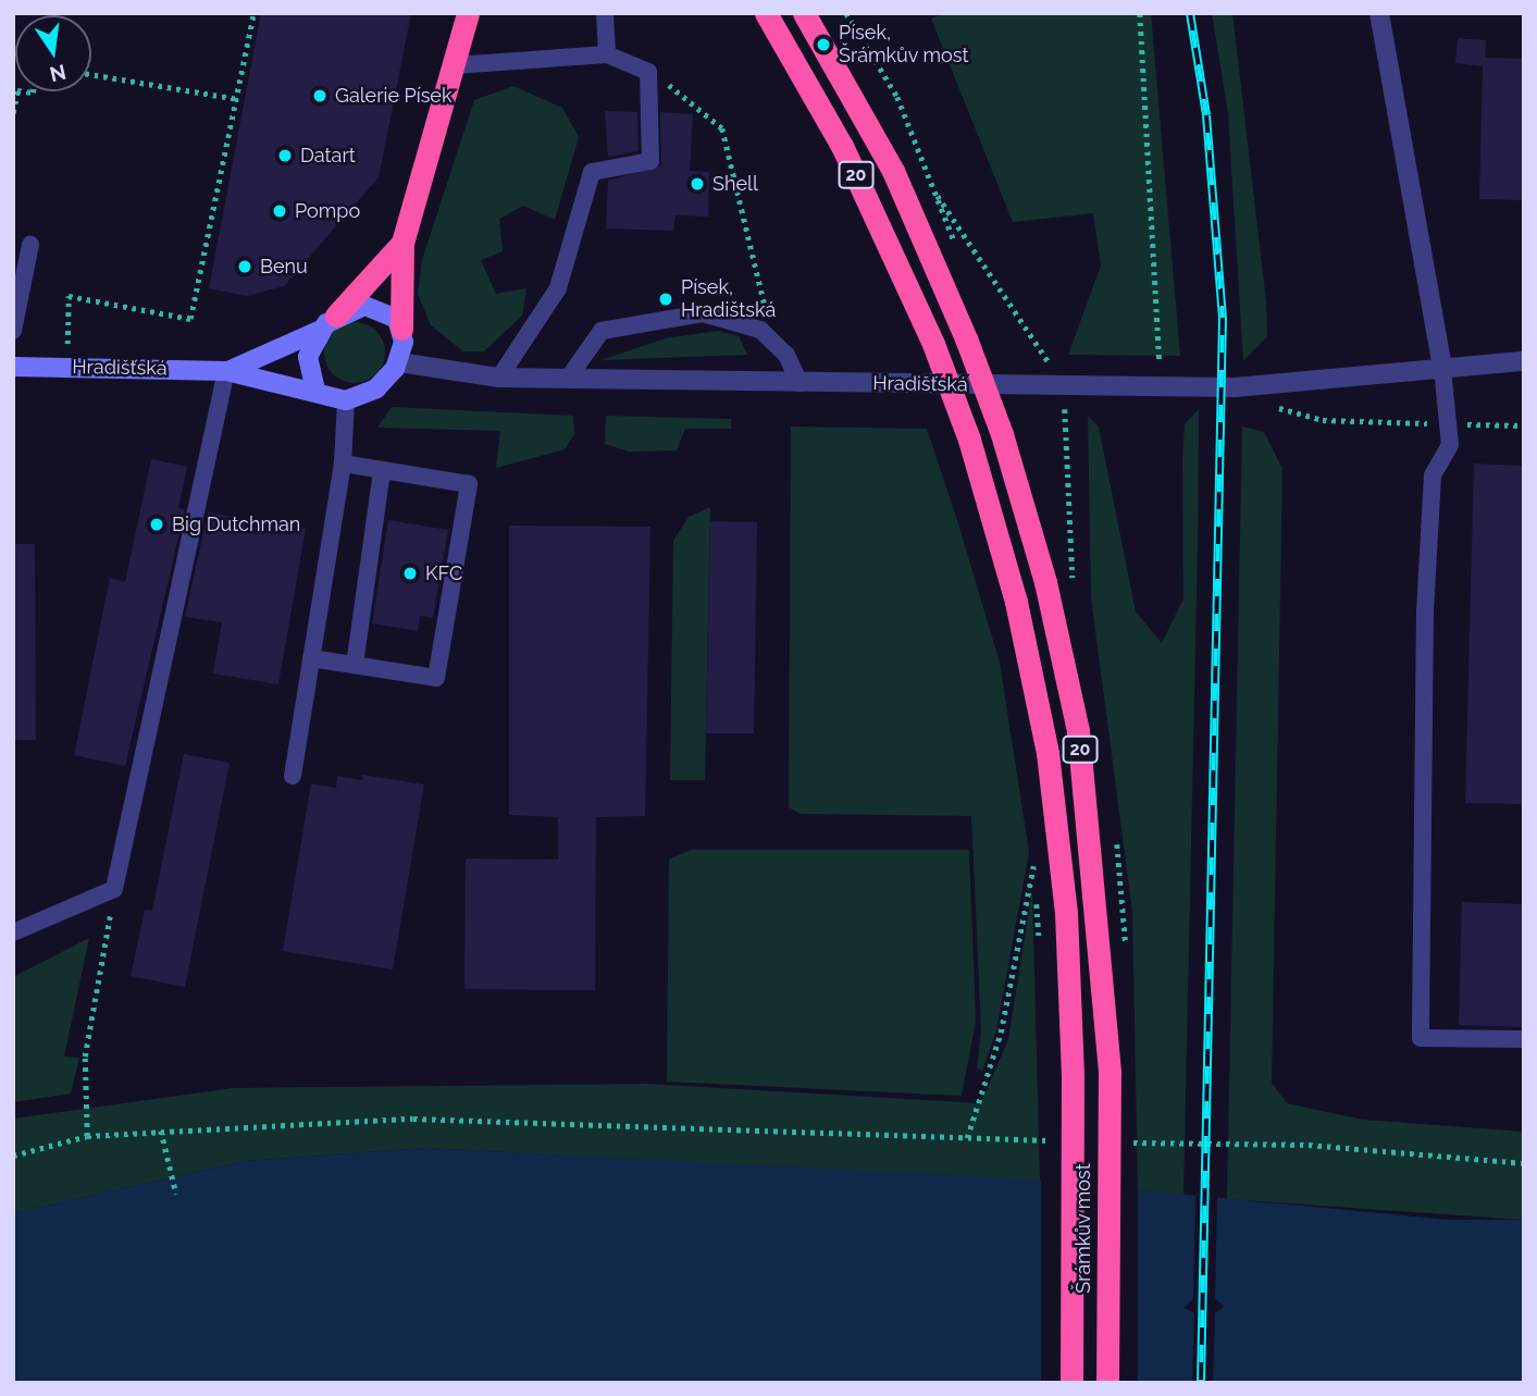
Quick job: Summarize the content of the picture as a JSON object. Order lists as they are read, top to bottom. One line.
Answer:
{"streets":{"highway":["20","Šrámkův most"],"street":["Hradišťská"]},"places":["Písek, Šrámkův most","Galerie Písek","Datart","Shell","Pompo","Benu","Písek, Hradištská","Big Dutchman","KFC"],"north":"bottom"}
